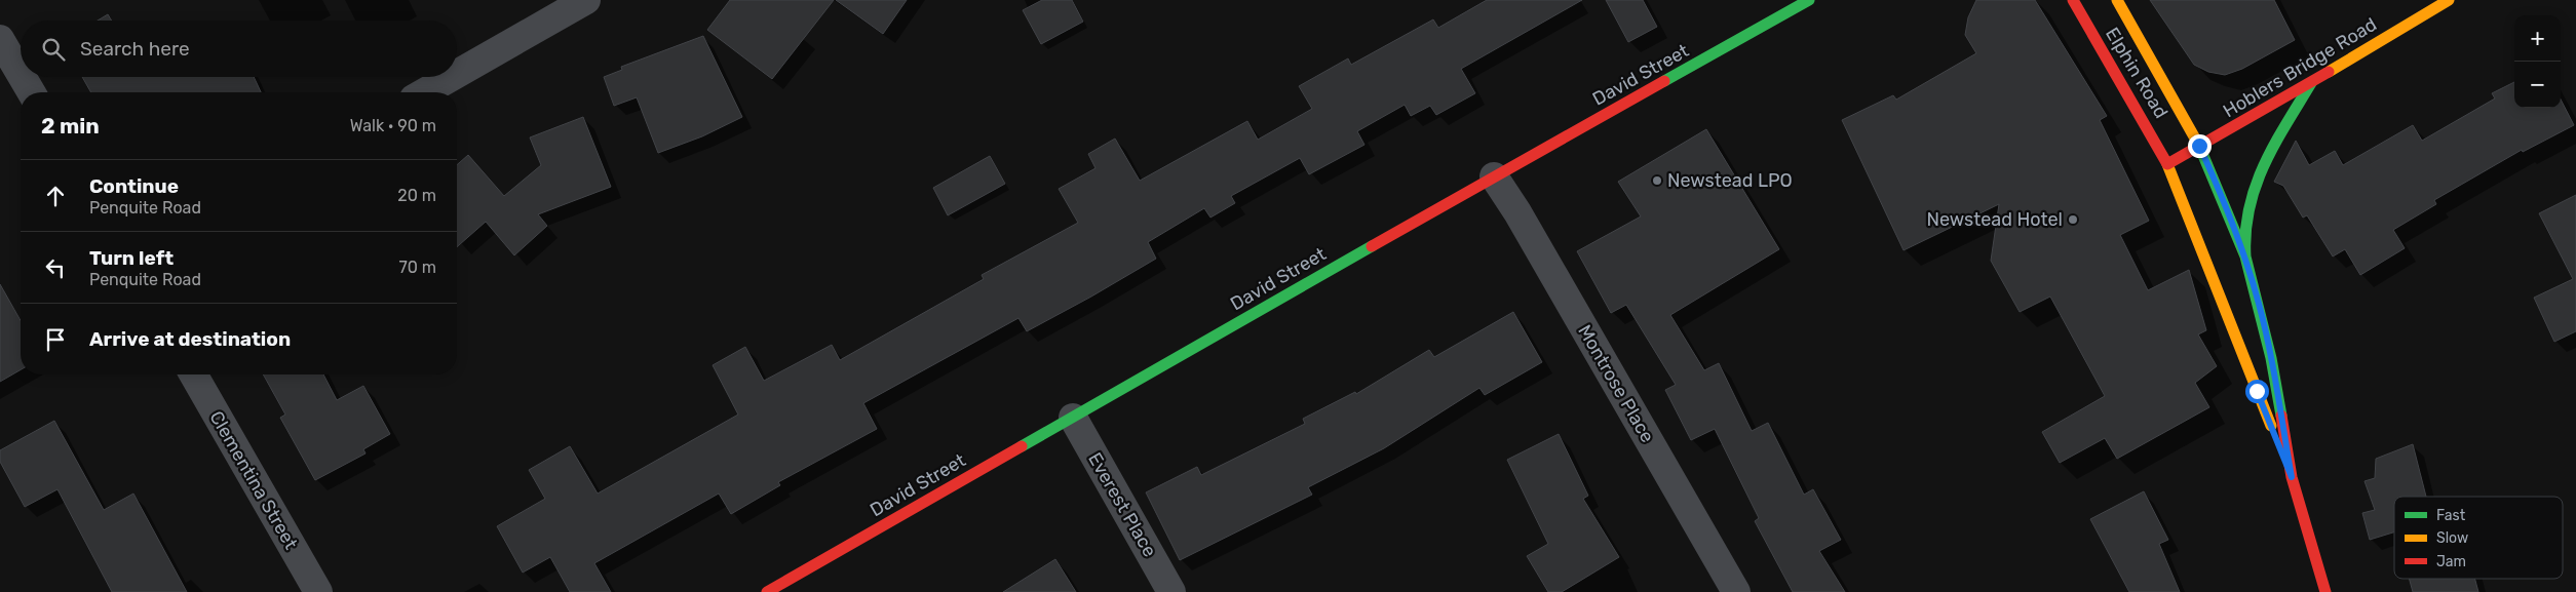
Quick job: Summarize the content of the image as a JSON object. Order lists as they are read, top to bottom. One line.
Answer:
{"streets":{"main road":["Hoblers Bridge Road","Elphin Road","David Street"],"street":["Montrose Place","Clementina Street","Everest Place"]},"crossings":[["Hoblers Bridge Road","Elphin Road"],["David Street","Montrose Place"],["David Street","Everest Place"]],"places":["Newstead LPO","Newstead Hotel"],"legend":["Fast","Slow","Jam"],"page":{"map_buttons":["+","−"],"search":"Search here","heading":["2 min","Walk · 90 m"],"list":[["Continue","Penquite Road","20 m"],["Turn left","Penquite Road","70 m"],"Arrive at destination"]}}
